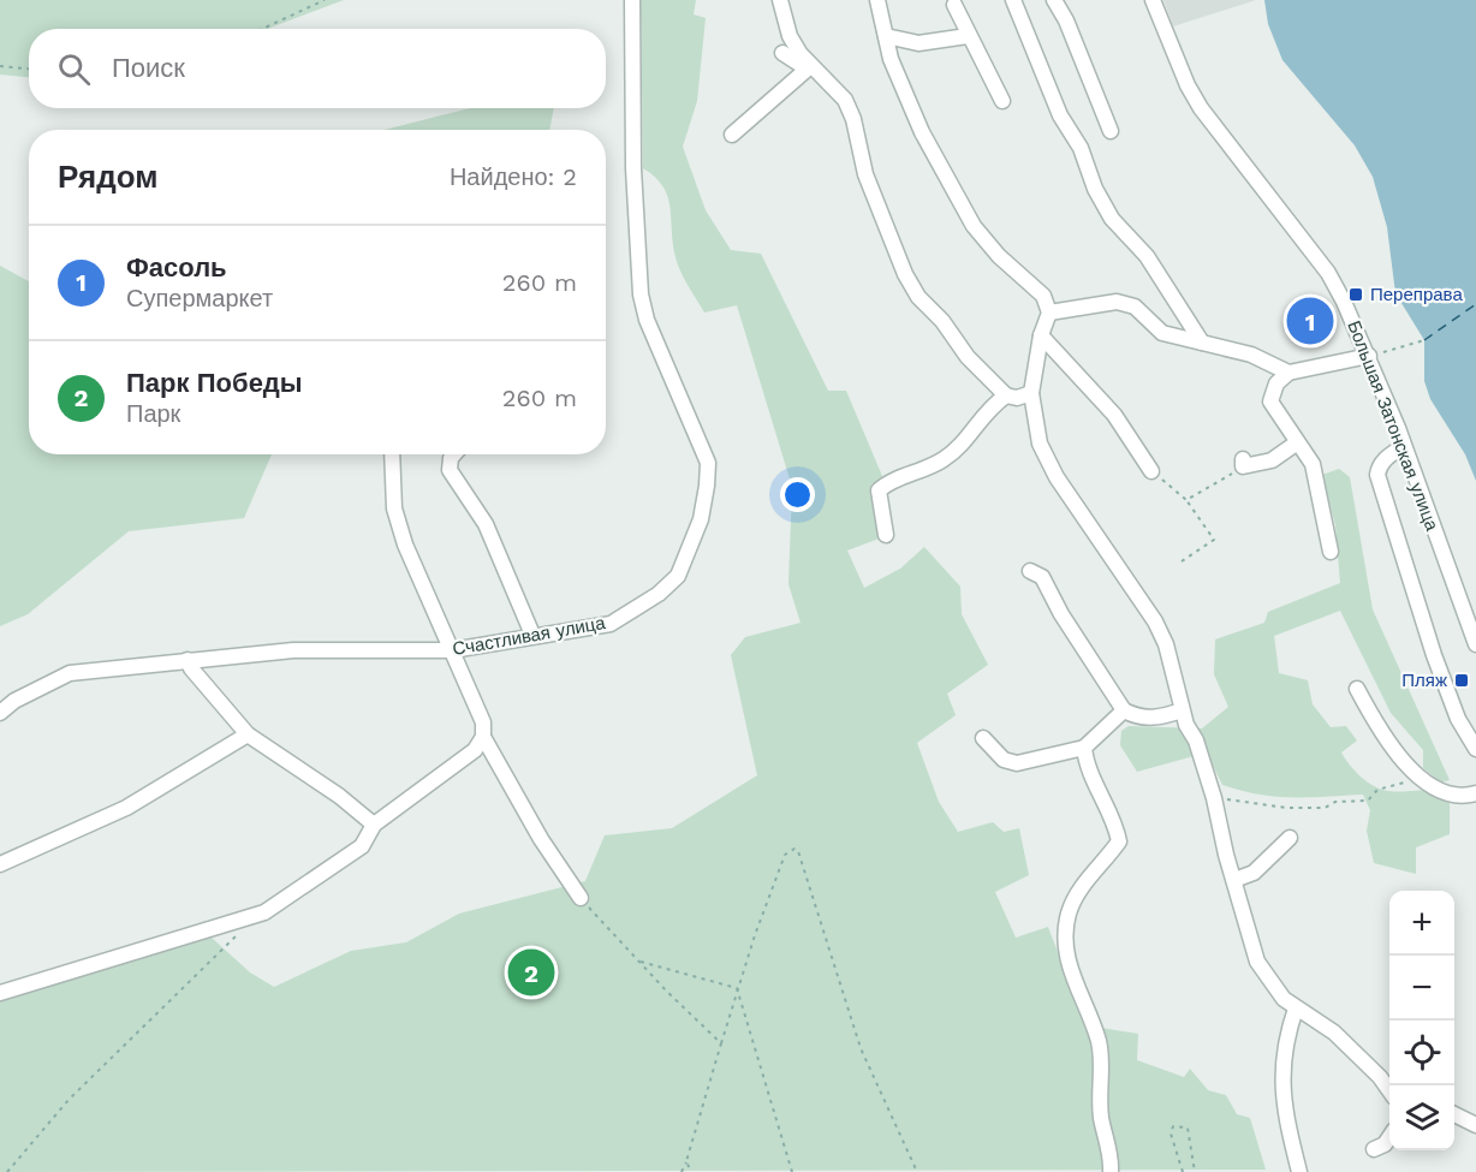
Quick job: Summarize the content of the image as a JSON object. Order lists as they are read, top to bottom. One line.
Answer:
{"streets":{"street":["Большая Затонская улица","Счастливая улица"]},"places":{"transit":["Переправа","Пляж"]},"page":{"search":"Поиск","heading":["Рядом","Найдено: 2"],"list":[{"mark":"1","name":"Фасоль","note":"Супермаркет","value":"260 m"},{"mark":"2","name":"Парк Победы","note":"Парк","value":"260 m"}],"pins":["1","2"],"map_buttons":["+","−"]}}
